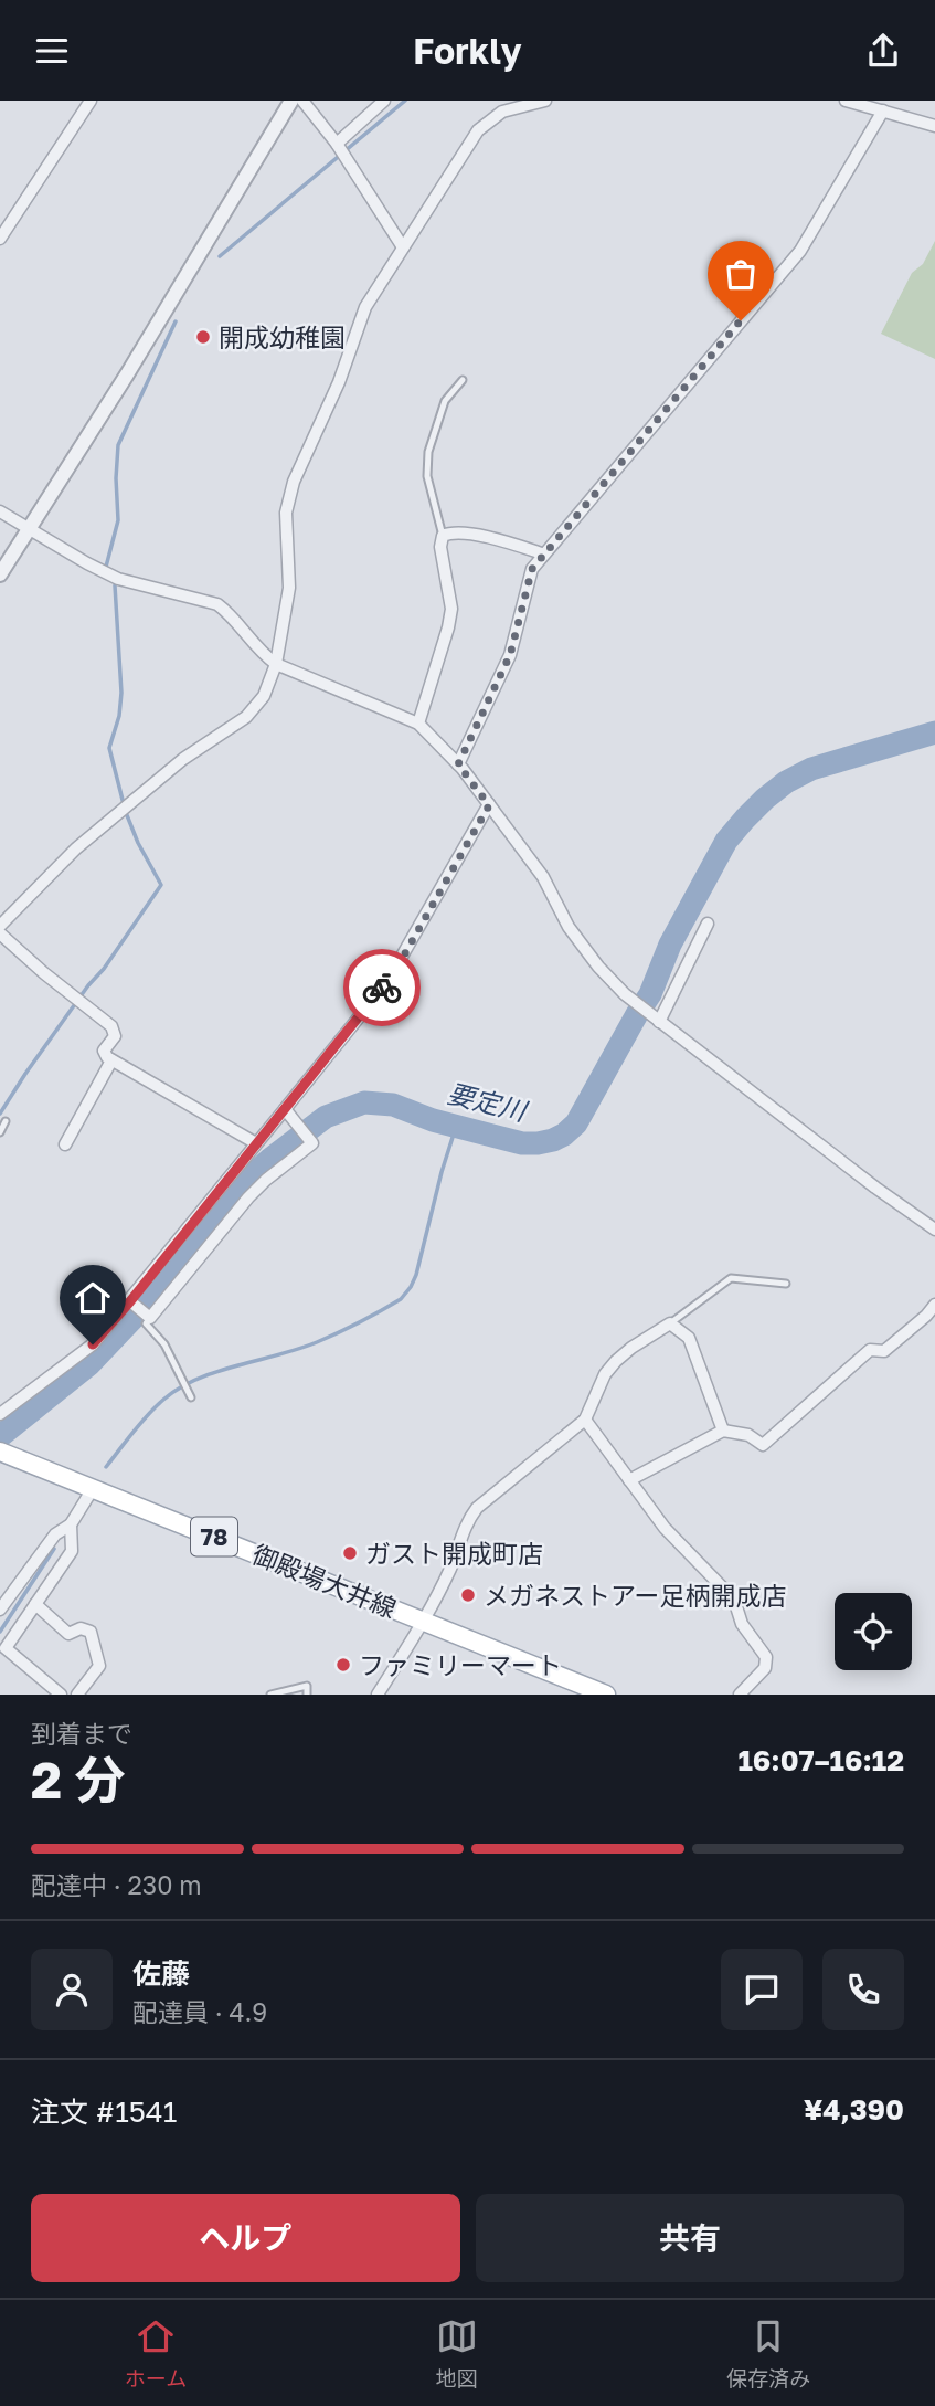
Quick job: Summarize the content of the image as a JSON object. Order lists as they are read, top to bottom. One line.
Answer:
{"streets":{"main road":["78","御殿場大井線"]},"water":["要定川"],"places":["開成幼稚園","ガスト開成町店","メガネストアー足柄開成店","ファミリーマート"],"page":{"header":"Forkly","heading":["2 分","到着まで","16:07–16:12"],"panel":["佐藤","配達員 · 4.9","注文 #1541","¥4,390"],"bar":"配達中 · 230 m","buttons":["ヘルプ","共有"],"tabs":["ホーム","地図","保存済み"]}}
